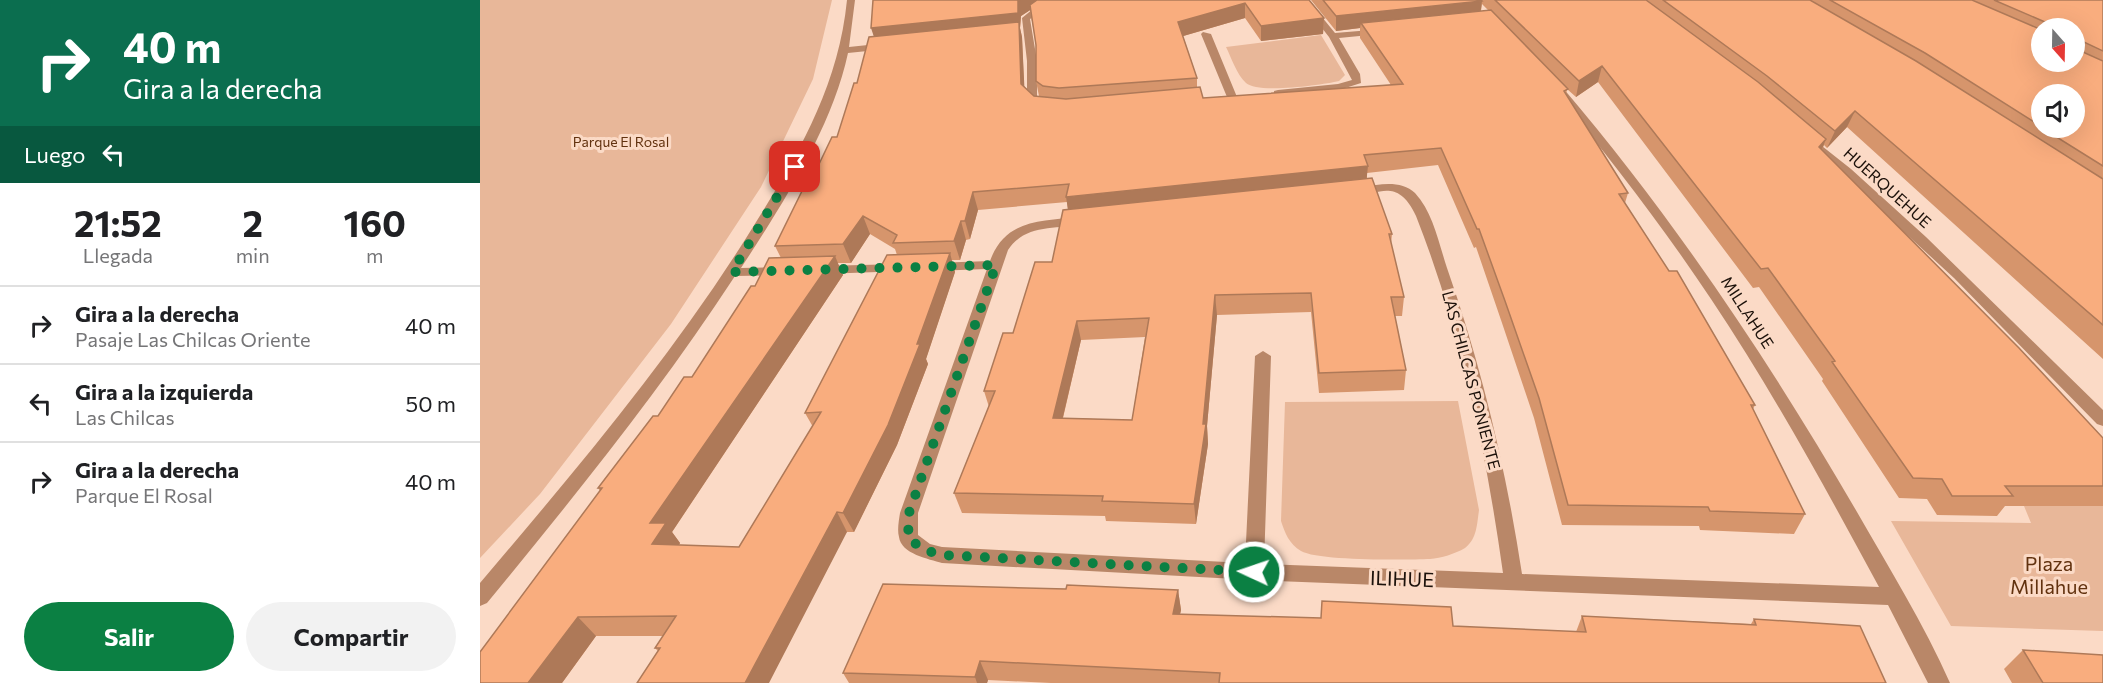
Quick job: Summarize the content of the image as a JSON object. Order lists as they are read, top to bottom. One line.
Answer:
{"streets":{"street":["HUERQUEHUE","MILLAHUE","LAS CHILCAS PONIENTE","ILIHUE"]},"crossings":[["MILLAHUE","ILIHUE"],["LAS CHILCAS PONIENTE","ILIHUE"]],"parks":["Parque El Rosal","Plaza Millahue"],"north":"bottom","page":{"turn":["40 m","Gira a la derecha"],"then":"Luego","eta":["21:52","Llegada","2","min","160","m"],"list":[{"name":"Gira a la derecha","note":"Pasaje Las Chilcas Oriente","value":"40 m"},{"name":"Gira a la izquierda","note":"Las Chilcas","value":"50 m"},{"name":"Gira a la derecha","note":"Parque El Rosal","value":"40 m"}],"buttons":["Salir","Compartir"]}}
